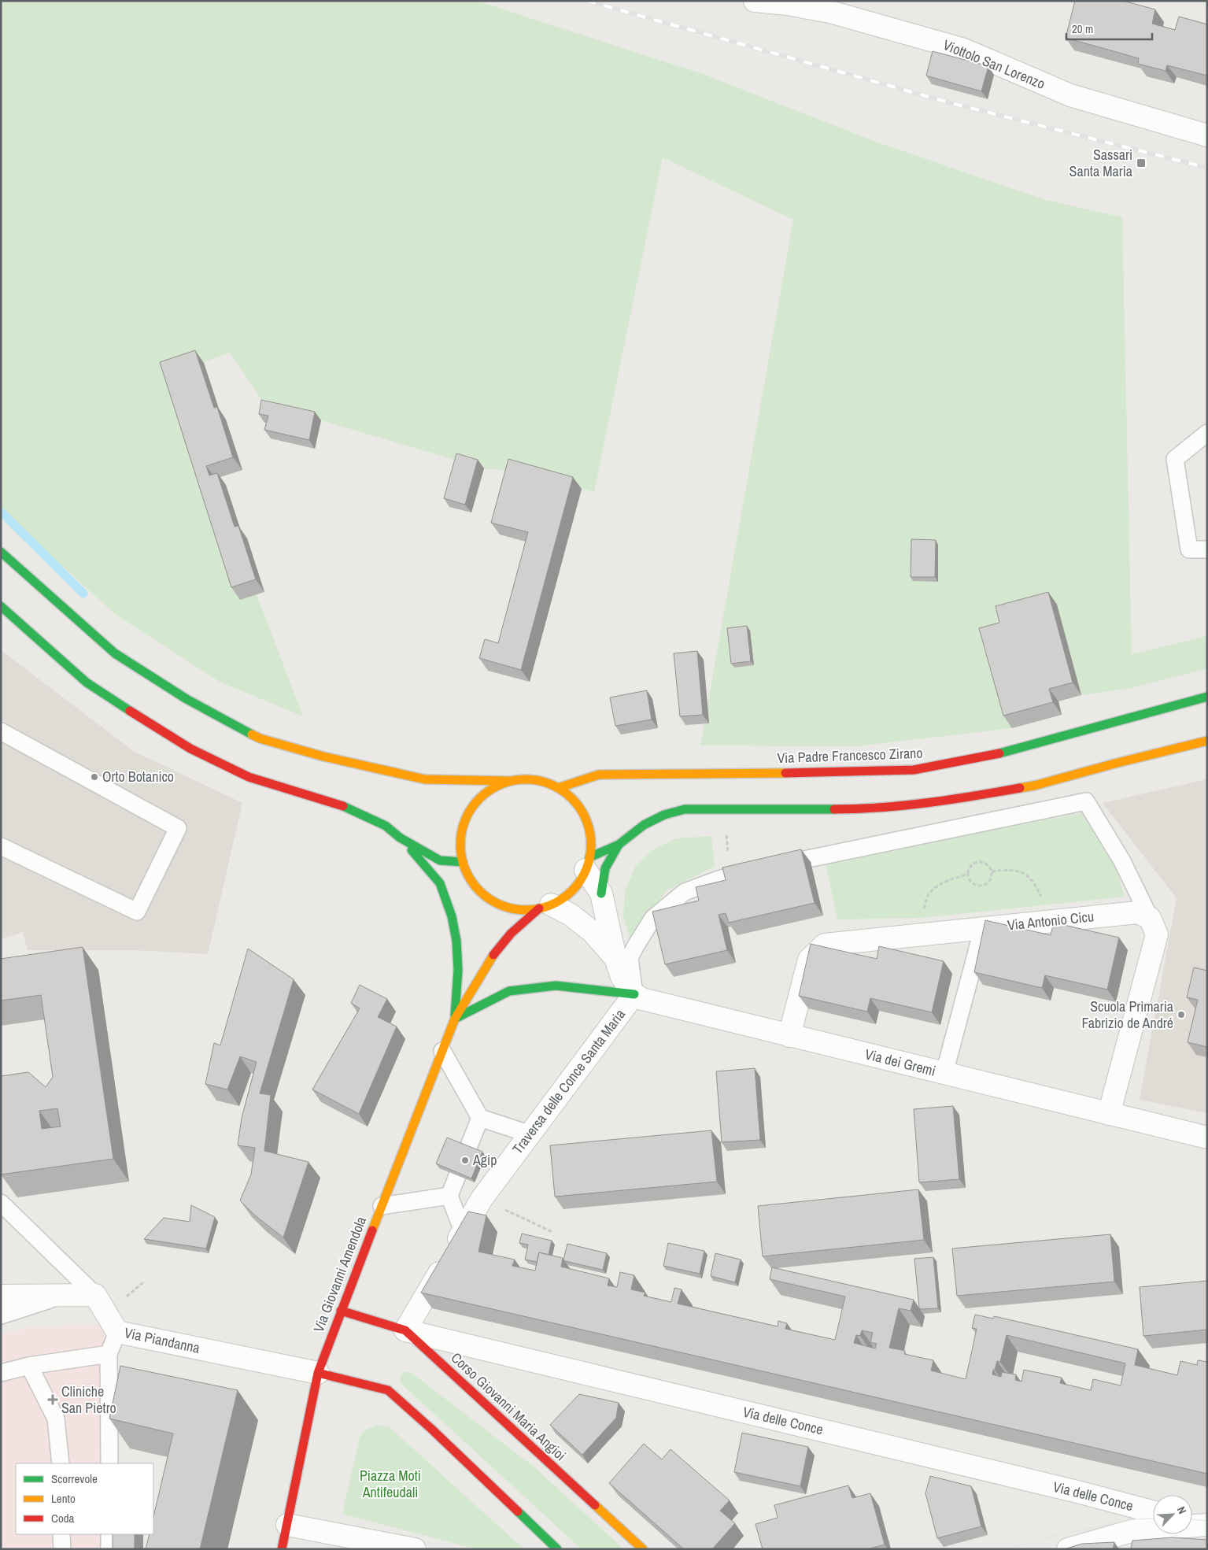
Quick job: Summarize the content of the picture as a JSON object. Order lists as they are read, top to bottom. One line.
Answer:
{"streets":{"main road":["Via Padre Francesco Zirano","Via Giovanni Amendola","Corso Giovanni Maria Angioi"],"street":["Viottolo San Lorenzo","Via Antonio Cicu","Via dei Gremi","Traversa delle Conce Santa Maria","Via Piandanna","Via delle Conce"]},"crossings":[["Via Padre Francesco Zirano","Via Giovanni Amendola"],["Via Antonio Cicu","Via dei Gremi"],["Via dei Gremi","Traversa delle Conce Santa Maria"],["Traversa delle Conce Santa Maria","Corso Giovanni Maria Angioi"],["Traversa delle Conce Santa Maria","Via delle Conce"],["Via Giovanni Amendola","Via Piandanna"],["Via Giovanni Amendola","Corso Giovanni Maria Angioi"],["Corso Giovanni Maria Angioi","Via delle Conce"]],"parks":["Piazza Moti Antifeudali"],"places":{"transit":["Sassari Santa Maria"],"other":["Orto Botanico","Scuola Primaria Fabrizio de André","Agip"],"health":["Cliniche San Pietro"]},"legend":["Scorrevole","Lento","Coda"],"scale_bar":"20 m","north":"top right"}
